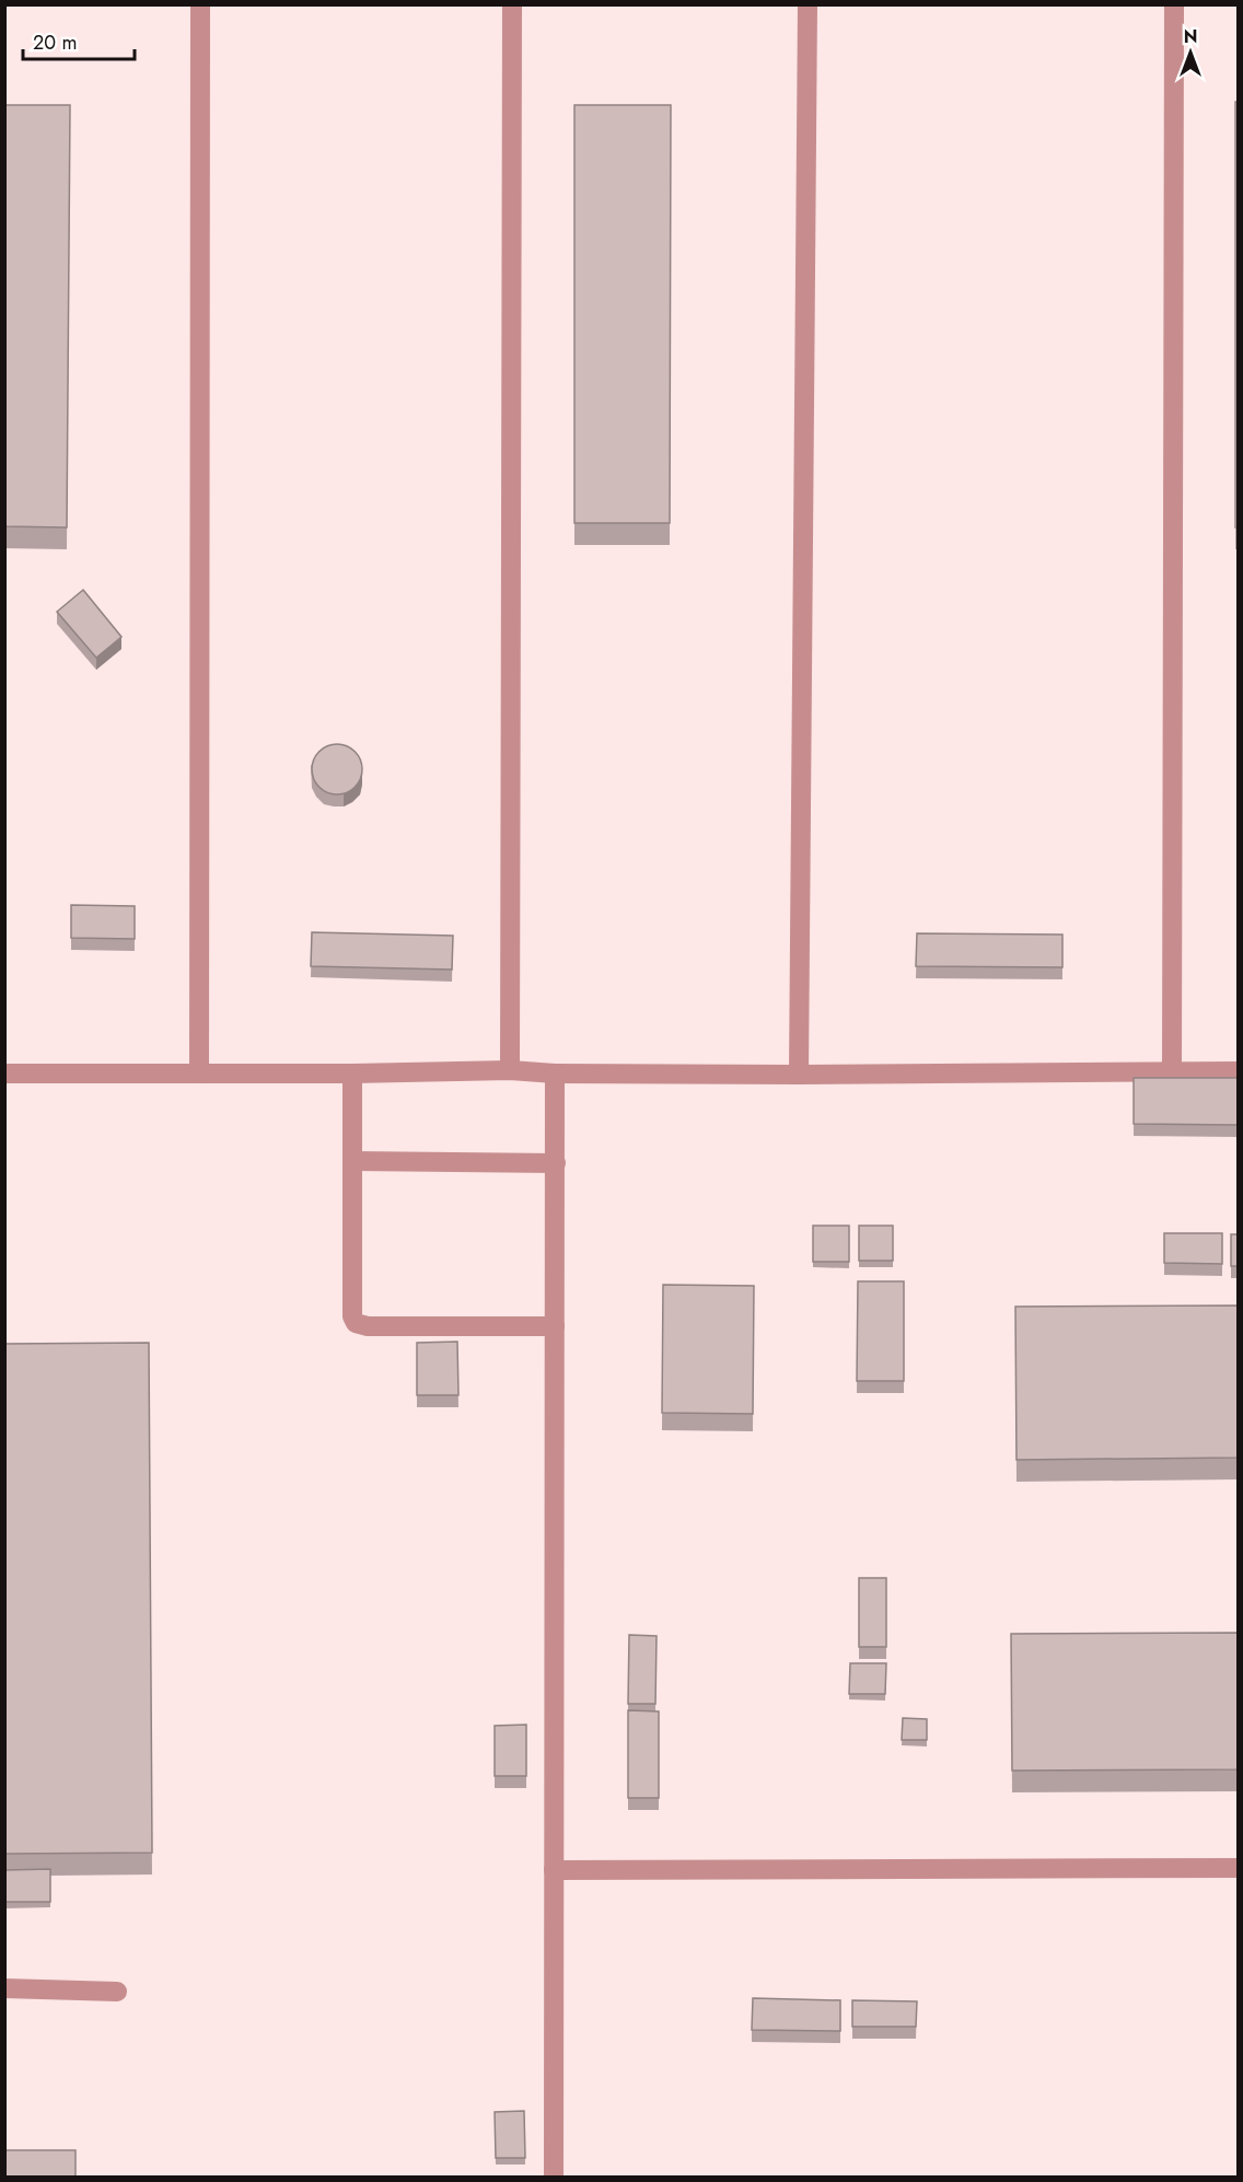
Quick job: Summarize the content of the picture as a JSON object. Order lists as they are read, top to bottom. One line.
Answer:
{"scale_bar":"20 m","north":"top"}
